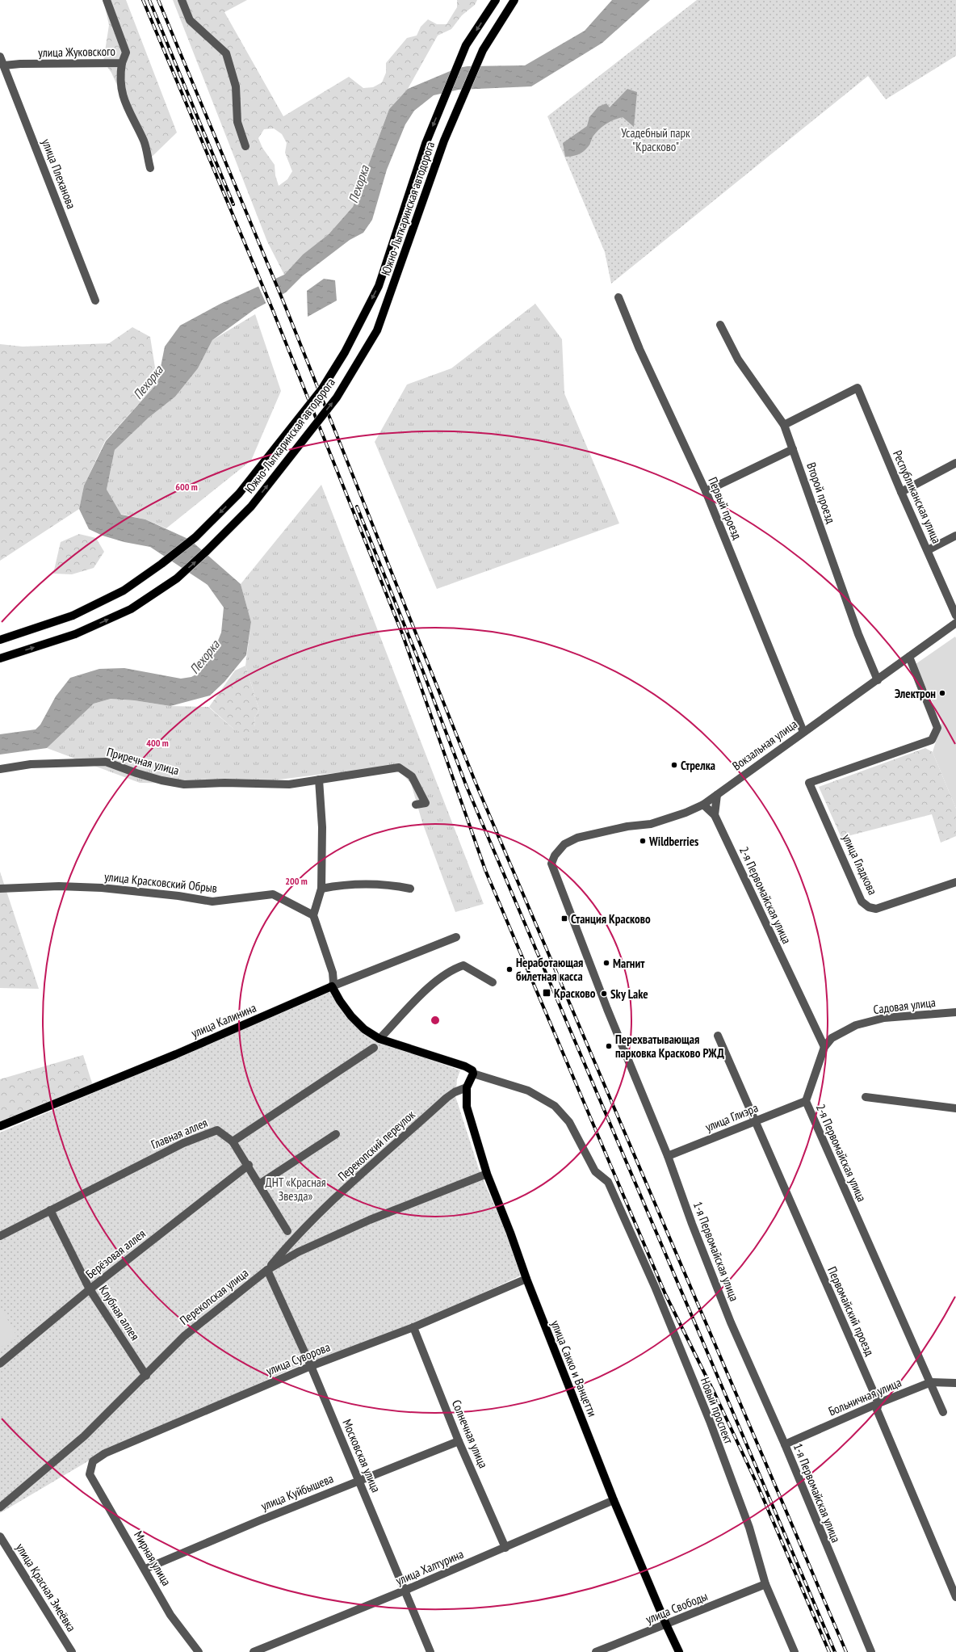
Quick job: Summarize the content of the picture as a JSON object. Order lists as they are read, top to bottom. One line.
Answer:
{"streets":{"main road":["Южно-Лыткаринская автодорога","улица Калинина","улица Сакко и Ванцетти"],"street":["улица Жуковского","улица Плеханова","Второй проезд","Республиканская улица","Первый проезд","Вокзальная улица","Приречная улица","улица Гладкова","улица Красковский Обрыв","2-я Первомайская улица","Садовая улица","улица Глиэра","Главная аллея","Перекопский переулок","1-я Первомайская улица","Берёзовая аллея","Перекопская улица","Первомайский проезд","Клубная аллея","улица Суворова","Больничная улица","Новый проспект","Солнечная улица","Московская улица","улица Куйбышева","Мирная улица","улица Халтурина","улица Красная Змеёвка","улица Свободы"]},"crossings":[["улица Жуковского","улица Плеханова"],["Второй проезд","Республиканская улица"],["Второй проезд","Вокзальная улица"],["Первый проезд","Вокзальная улица"],["Вокзальная улица","улица Гладкова"],["Вокзальная улица","2-я Первомайская улица"],["Вокзальная улица","1-я Первомайская улица"],["2-я Первомайская улица","Садовая улица"],["2-я Первомайская улица","улица Глиэра"],["2-я Первомайская улица","Больничная улица"],["улица Глиэра","1-я Первомайская улица"],["улица Глиэра","Первомайский проезд"],["Главная аллея","Клубная аллея"],["Перекопский переулок","Перекопская улица"],["Перекопский переулок","улица Сакко и Ванцетти"],["Перекопский переулок","Московская улица"],["1-я Первомайская улица","Больничная улица"],["Берёзовая аллея","Клубная аллея"],["Перекопская улица","Клубная аллея"],["Перекопская улица","улица Сакко и Ванцетти"],["Перекопская улица","Московская улица"],["Первомайский проезд","Больничная улица"],["улица Суворова","улица Сакко и Ванцетти"],["улица Суворова","Солнечная улица"],["улица Суворова","Московская улица"],["улица Суворова","Мирная улица"],["улица Сакко и Ванцетти","улица Халтурина"],["улица Сакко и Ванцетти","улица Свободы"],["Новый проспект","улица Свободы"],["Солнечная улица","улица Куйбышева"],["Солнечная улица","улица Халтурина"],["Московская улица","улица Куйбышева"],["Московская улица","улица Халтурина"],["улица Куйбышева","Мирная улица"]],"water":["Пехорка"],"parks":["Усадебный парк \"Красково\"","ДНТ «Красная Звезда»"],"places":{"other":["Электрон","Стрелка","Wildberries","Магнит","Неработающая билетная касса","Sky Lake","Перехватывающая парковка Красково РЖД"],"transit":["Станция Красково","Красково"]},"rings":["600 m","400 m","200 m"]}
